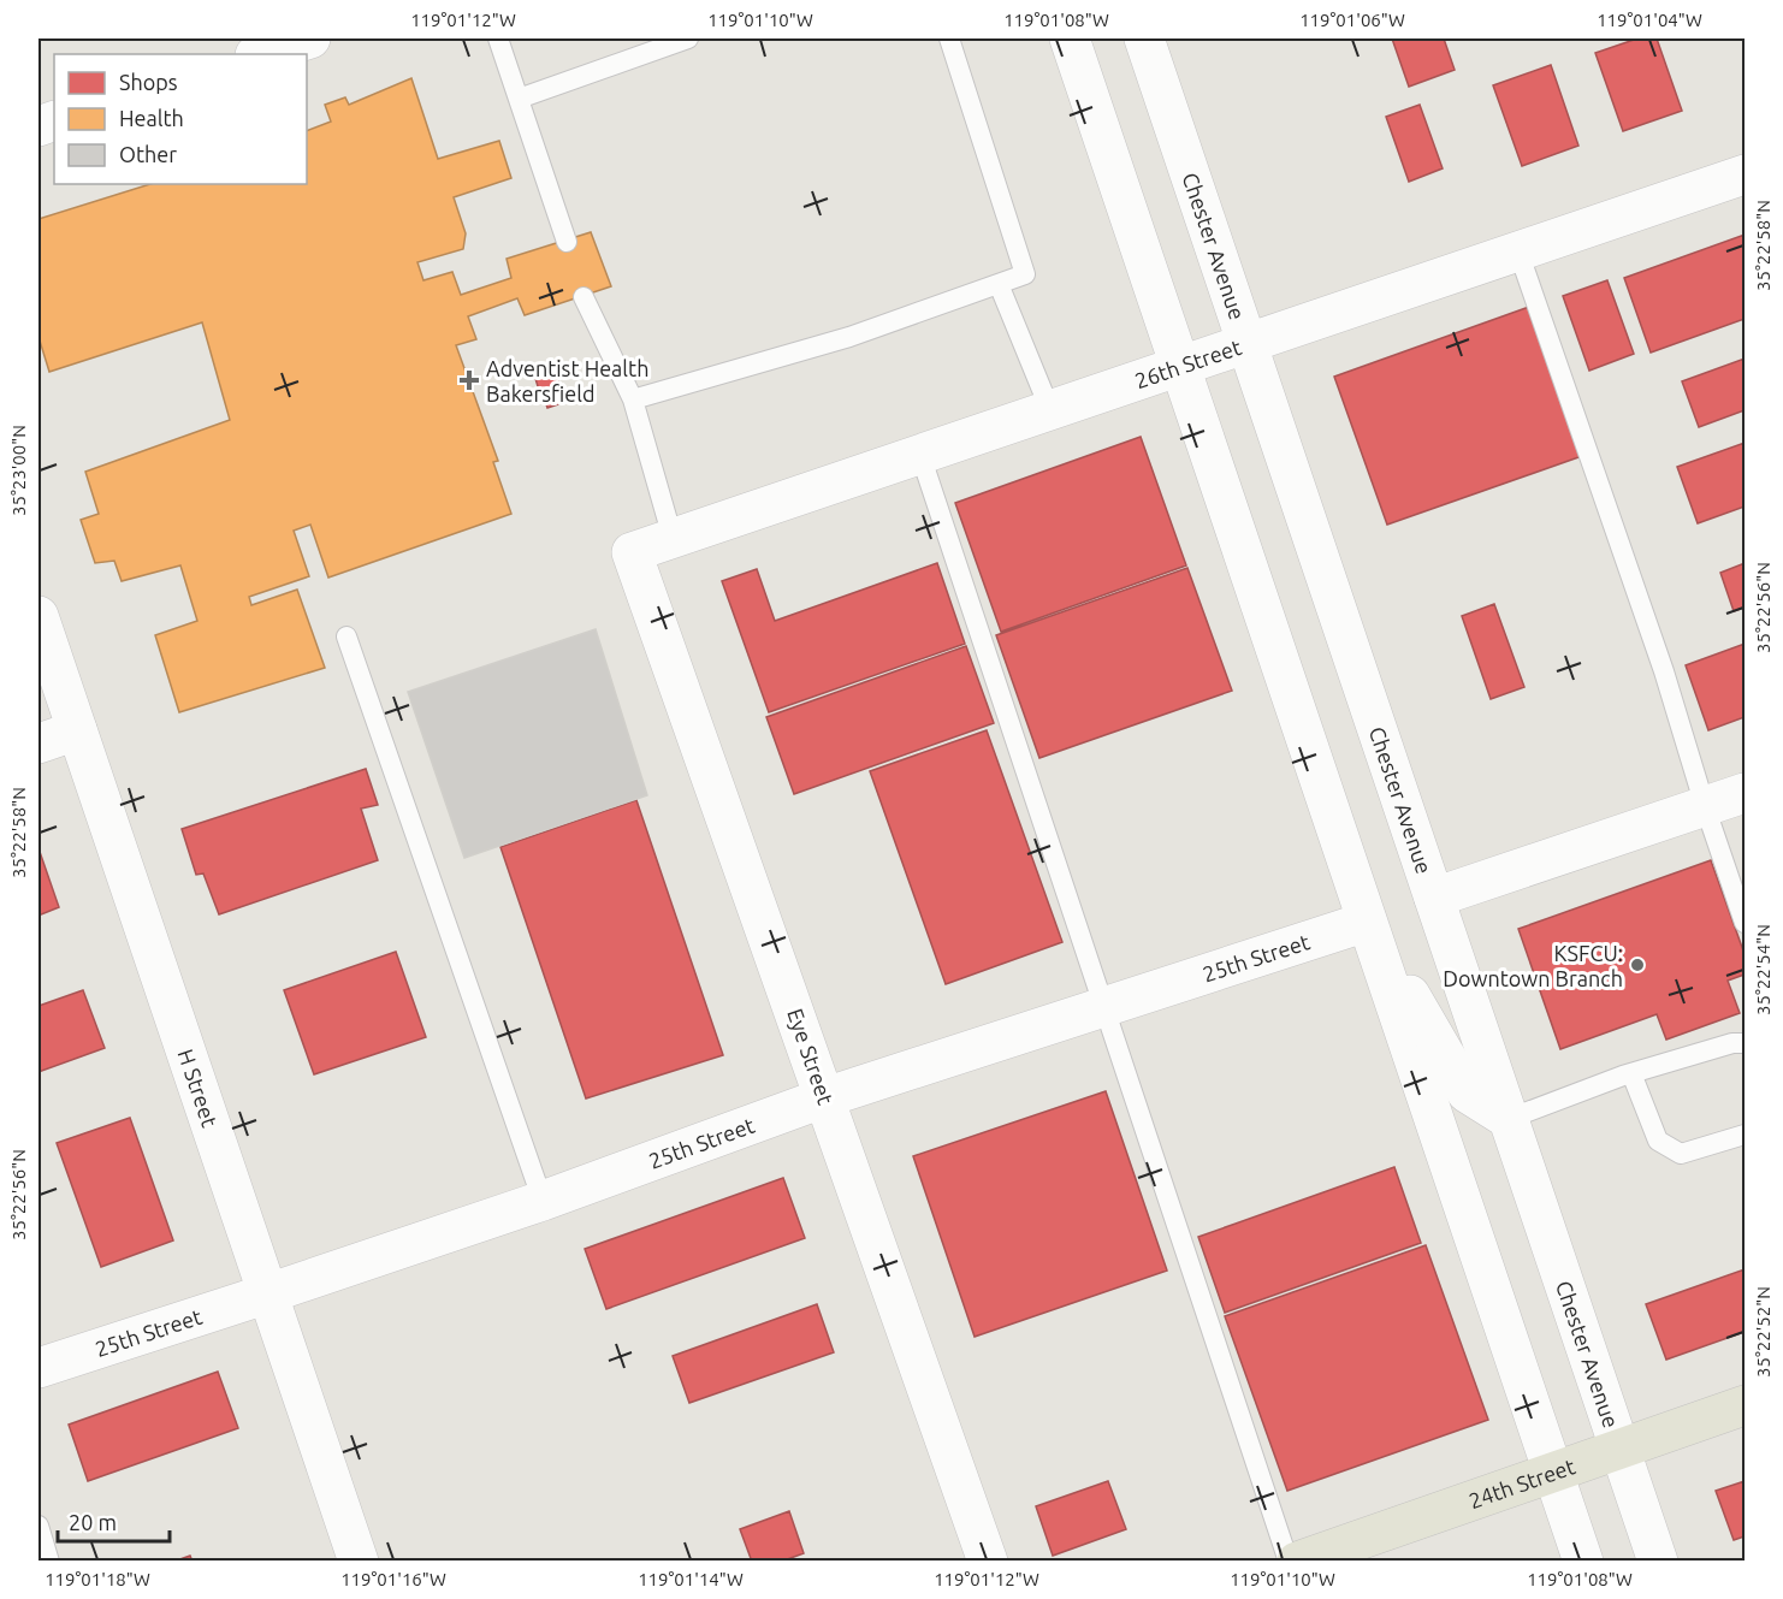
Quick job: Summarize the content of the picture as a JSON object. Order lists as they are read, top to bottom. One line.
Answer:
{"streets":{"main road":["24th Street"],"street":["Chester Avenue","26th Street","25th Street","Eye Street","H Street"]},"crossings":[["Chester Avenue","26th Street"],["Chester Avenue","24th Street"],["26th Street","Eye Street"],["25th Street","Eye Street"],["25th Street","H Street"]],"places":{"health":["Adventist Health Bakersfield"],"other":["KSFCU: Downtown Branch"]},"legend":["Shops","Health","Other"],"scale_bar":"20 m","coordinates":["119°01'12\"W","119°01'10\"W","119°01'08\"W","119°01'06\"W","119°01'04\"W","35°22'58\"N","35°23'00\"N","35°22'56\"N","35°22'54\"N","35°22'52\"N","119°01'18\"W","119°01'16\"W","119°01'14\"W"]}
